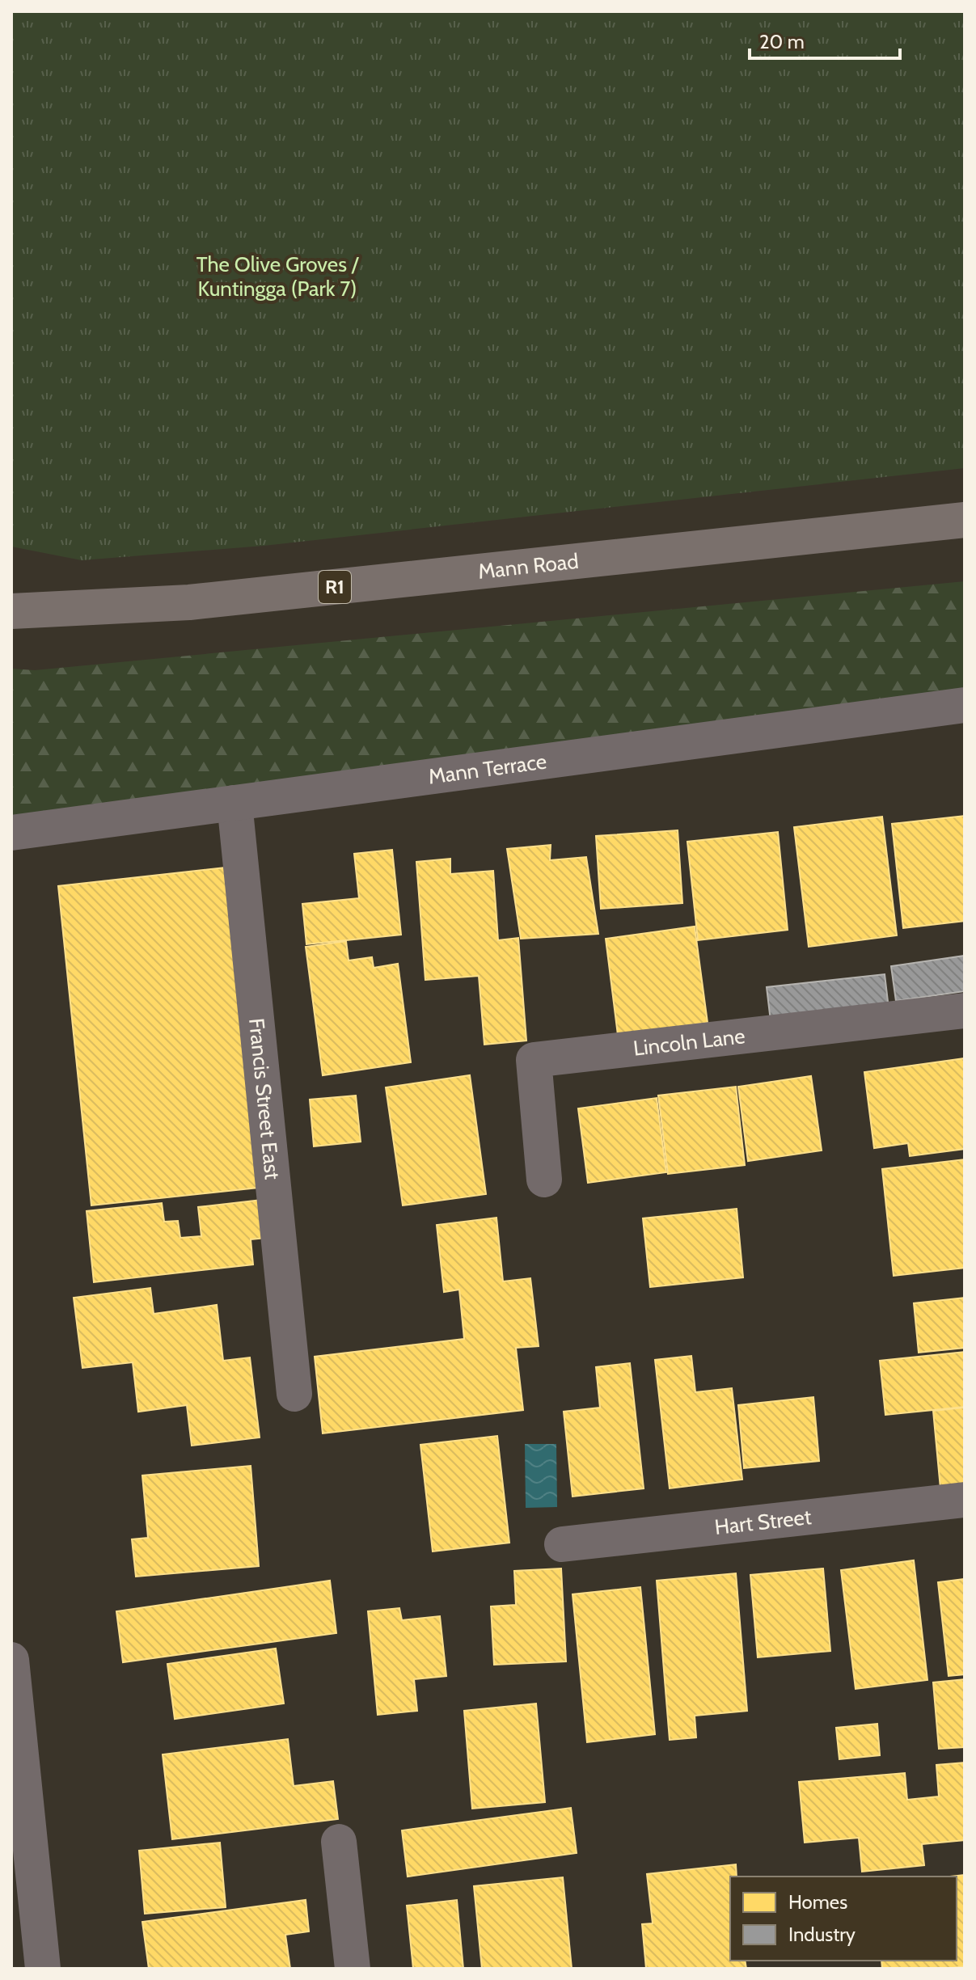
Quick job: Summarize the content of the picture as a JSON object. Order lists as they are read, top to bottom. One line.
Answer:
{"streets":{"highway":["Mann Road","R1"],"street":["Mann Terrace","Lincoln Lane","Francis Street East","Hart Street"]},"crossings":[["Mann Road","R1"],["Mann Terrace","Francis Street East"]],"parks":["The Olive Groves / Kuntingga (Park 7)"],"legend":["Homes","Industry"],"scale_bar":"20 m"}
